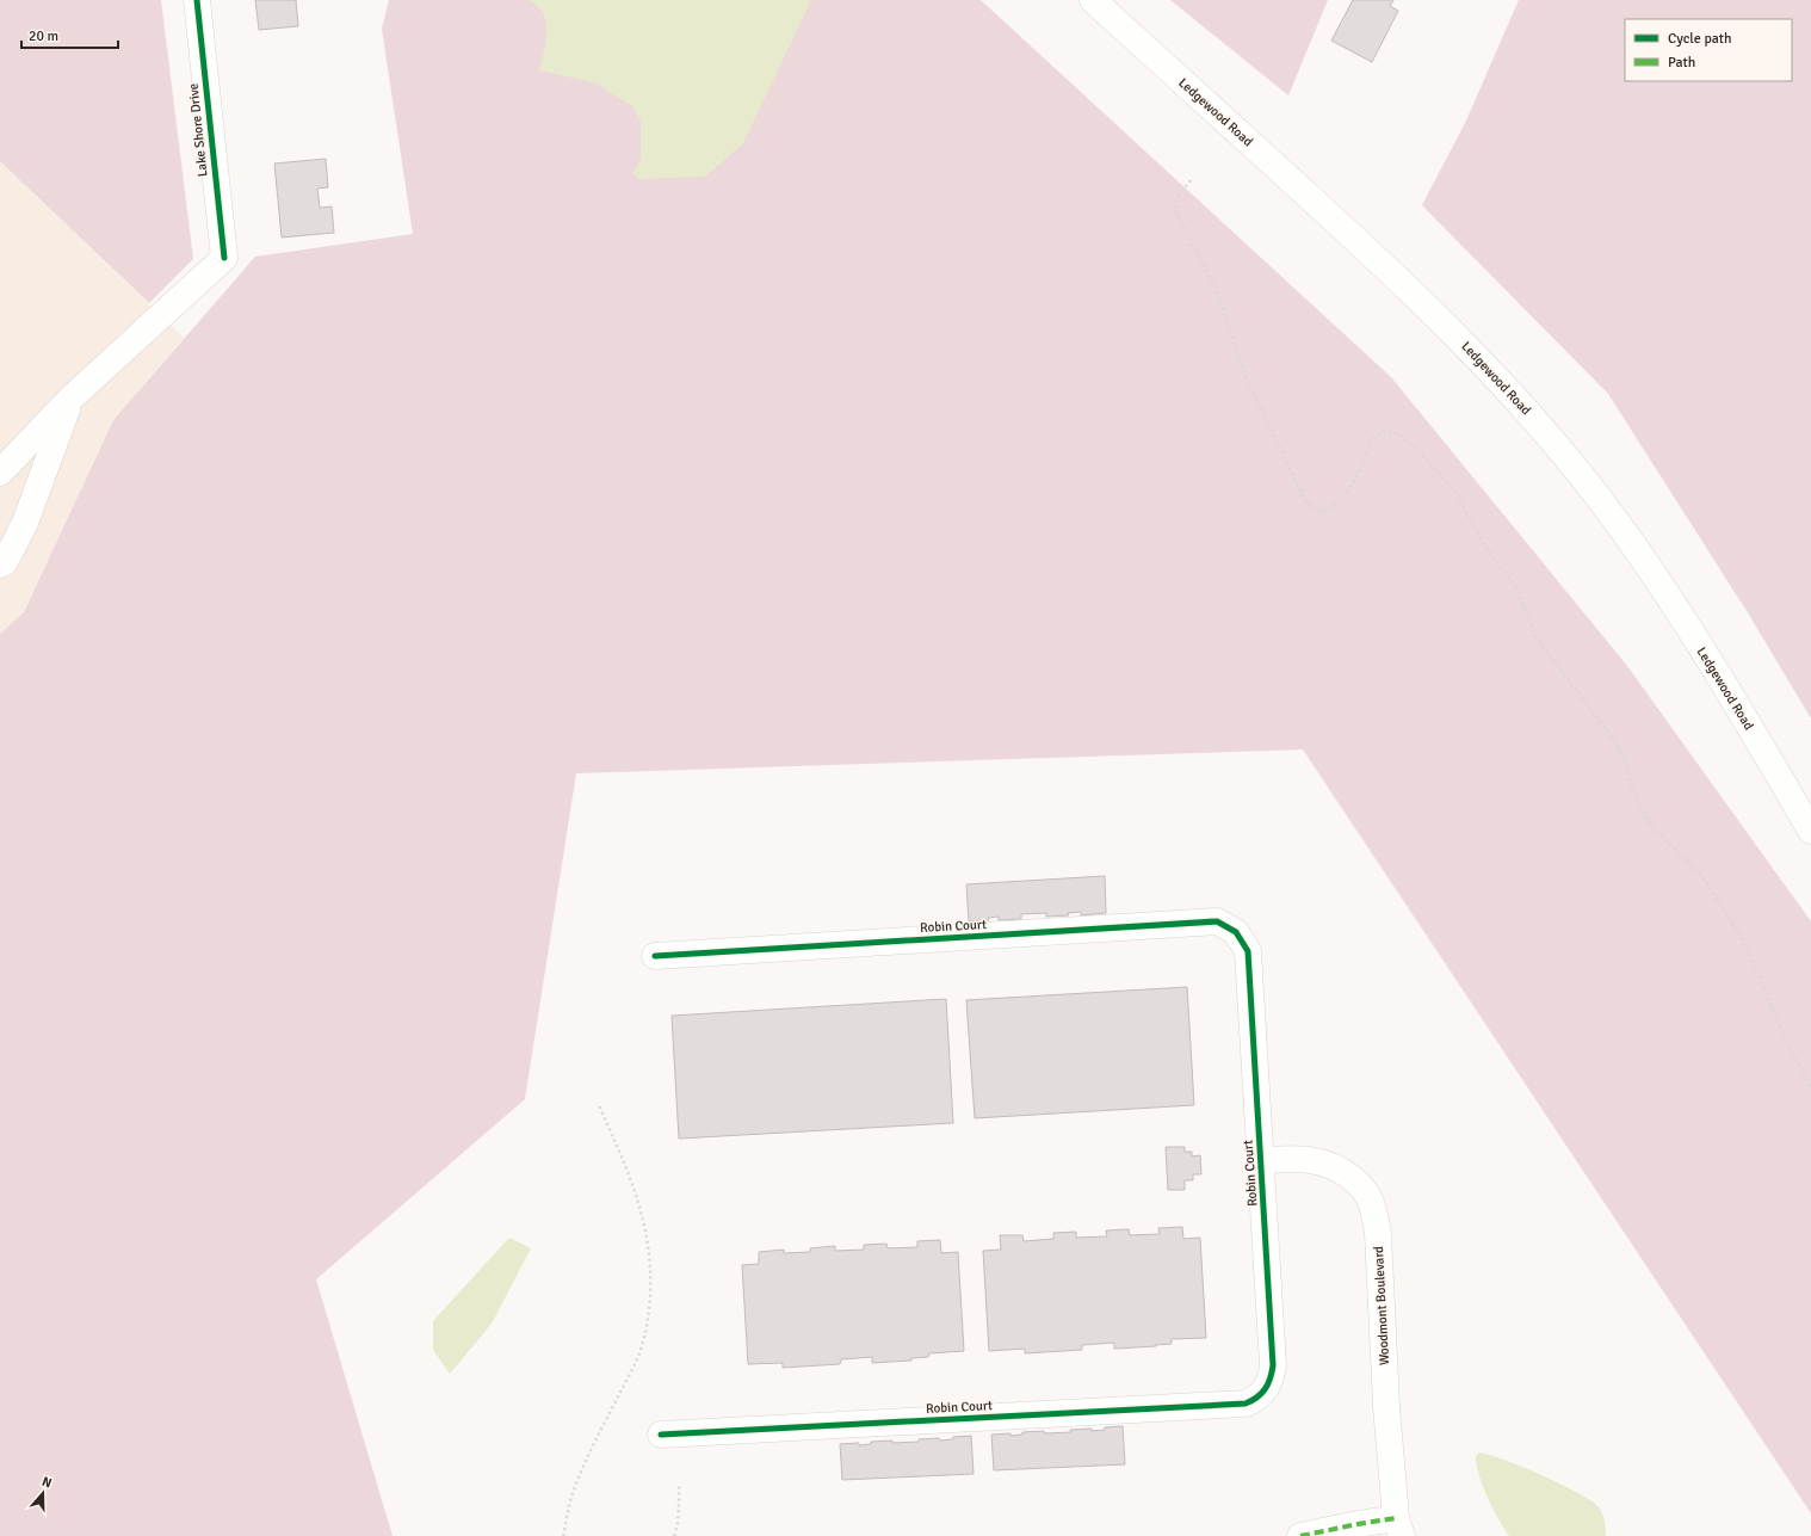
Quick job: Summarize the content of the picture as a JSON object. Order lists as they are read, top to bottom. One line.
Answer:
{"streets":{"street":["Ledgewood Road","Lake Shore Drive","Robin Court","Woodmont Boulevard"]},"crossings":[["Robin Court","Woodmont Boulevard"]],"legend":["Cycle path","Path"],"scale_bar":"20 m","north":"top"}
